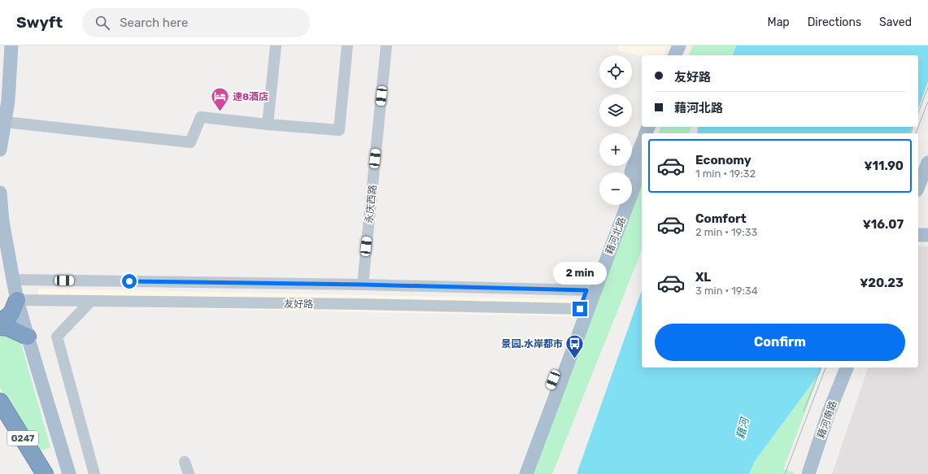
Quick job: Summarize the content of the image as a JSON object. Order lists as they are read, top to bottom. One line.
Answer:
{"streets":{"highway":["G247"],"main road":["藉河北路","藉河南路"],"street":["永庆西路","友好路"]},"crossings":[["永庆西路","友好路"],["藉河北路","友好路"]],"water":["藉河"],"places":{"hotel":["速8酒店"],"bus stop":["景园.水岸都市"]},"page":{"header":"Swyft","search":"Search here","nav":["Map","Directions","Saved"],"map_buttons":["+","−"],"banner":["友好路","藉河北路"],"list":[{"name":"Economy","note":"1 min · 19:32","value":"¥11.90"},{"name":"Comfort","note":"2 min · 19:33","value":"¥16.07"},{"name":"XL","note":"3 min · 19:34","value":"¥20.23"}],"bubble":"2 min","buttons":"Confirm"}}
